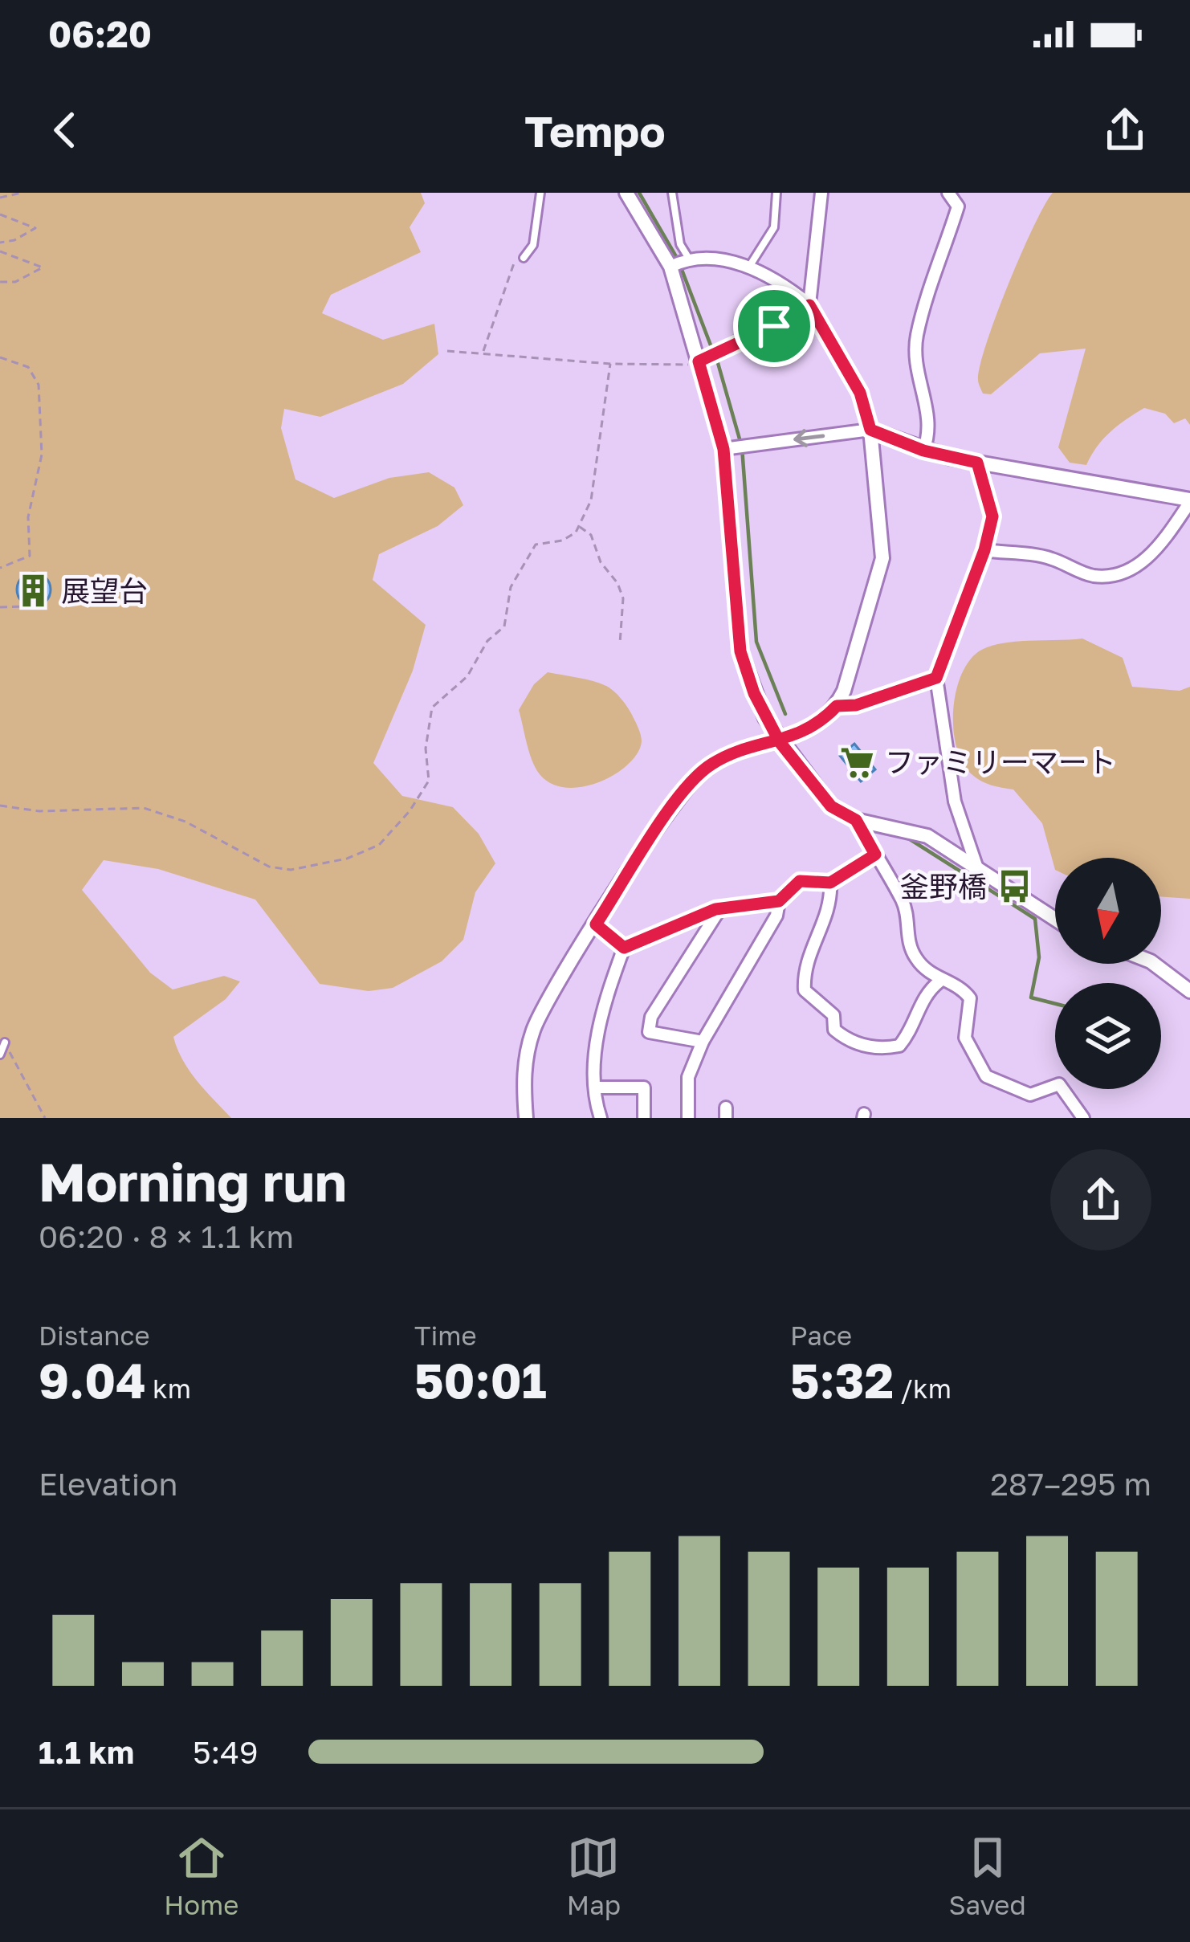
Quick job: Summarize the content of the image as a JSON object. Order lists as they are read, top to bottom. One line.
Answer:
{"places":{"building":["展望台"],"supermarket":["ファミリーマート"],"bus stop":["釜野橋"]},"north":"bottom","page":{"status":"06:20","header":"Tempo","heading":["Morning run","06:20 · 8 × 1.1 km"],"stats":[["Distance","9.04 km"],["Time","50:01"],["Pace","5:32 /km"]],"chart":["Elevation","287–295 m"],"list":[{"name":"1.1 km","note":"5:49"}],"tabs":["Home","Map","Saved"]}}
